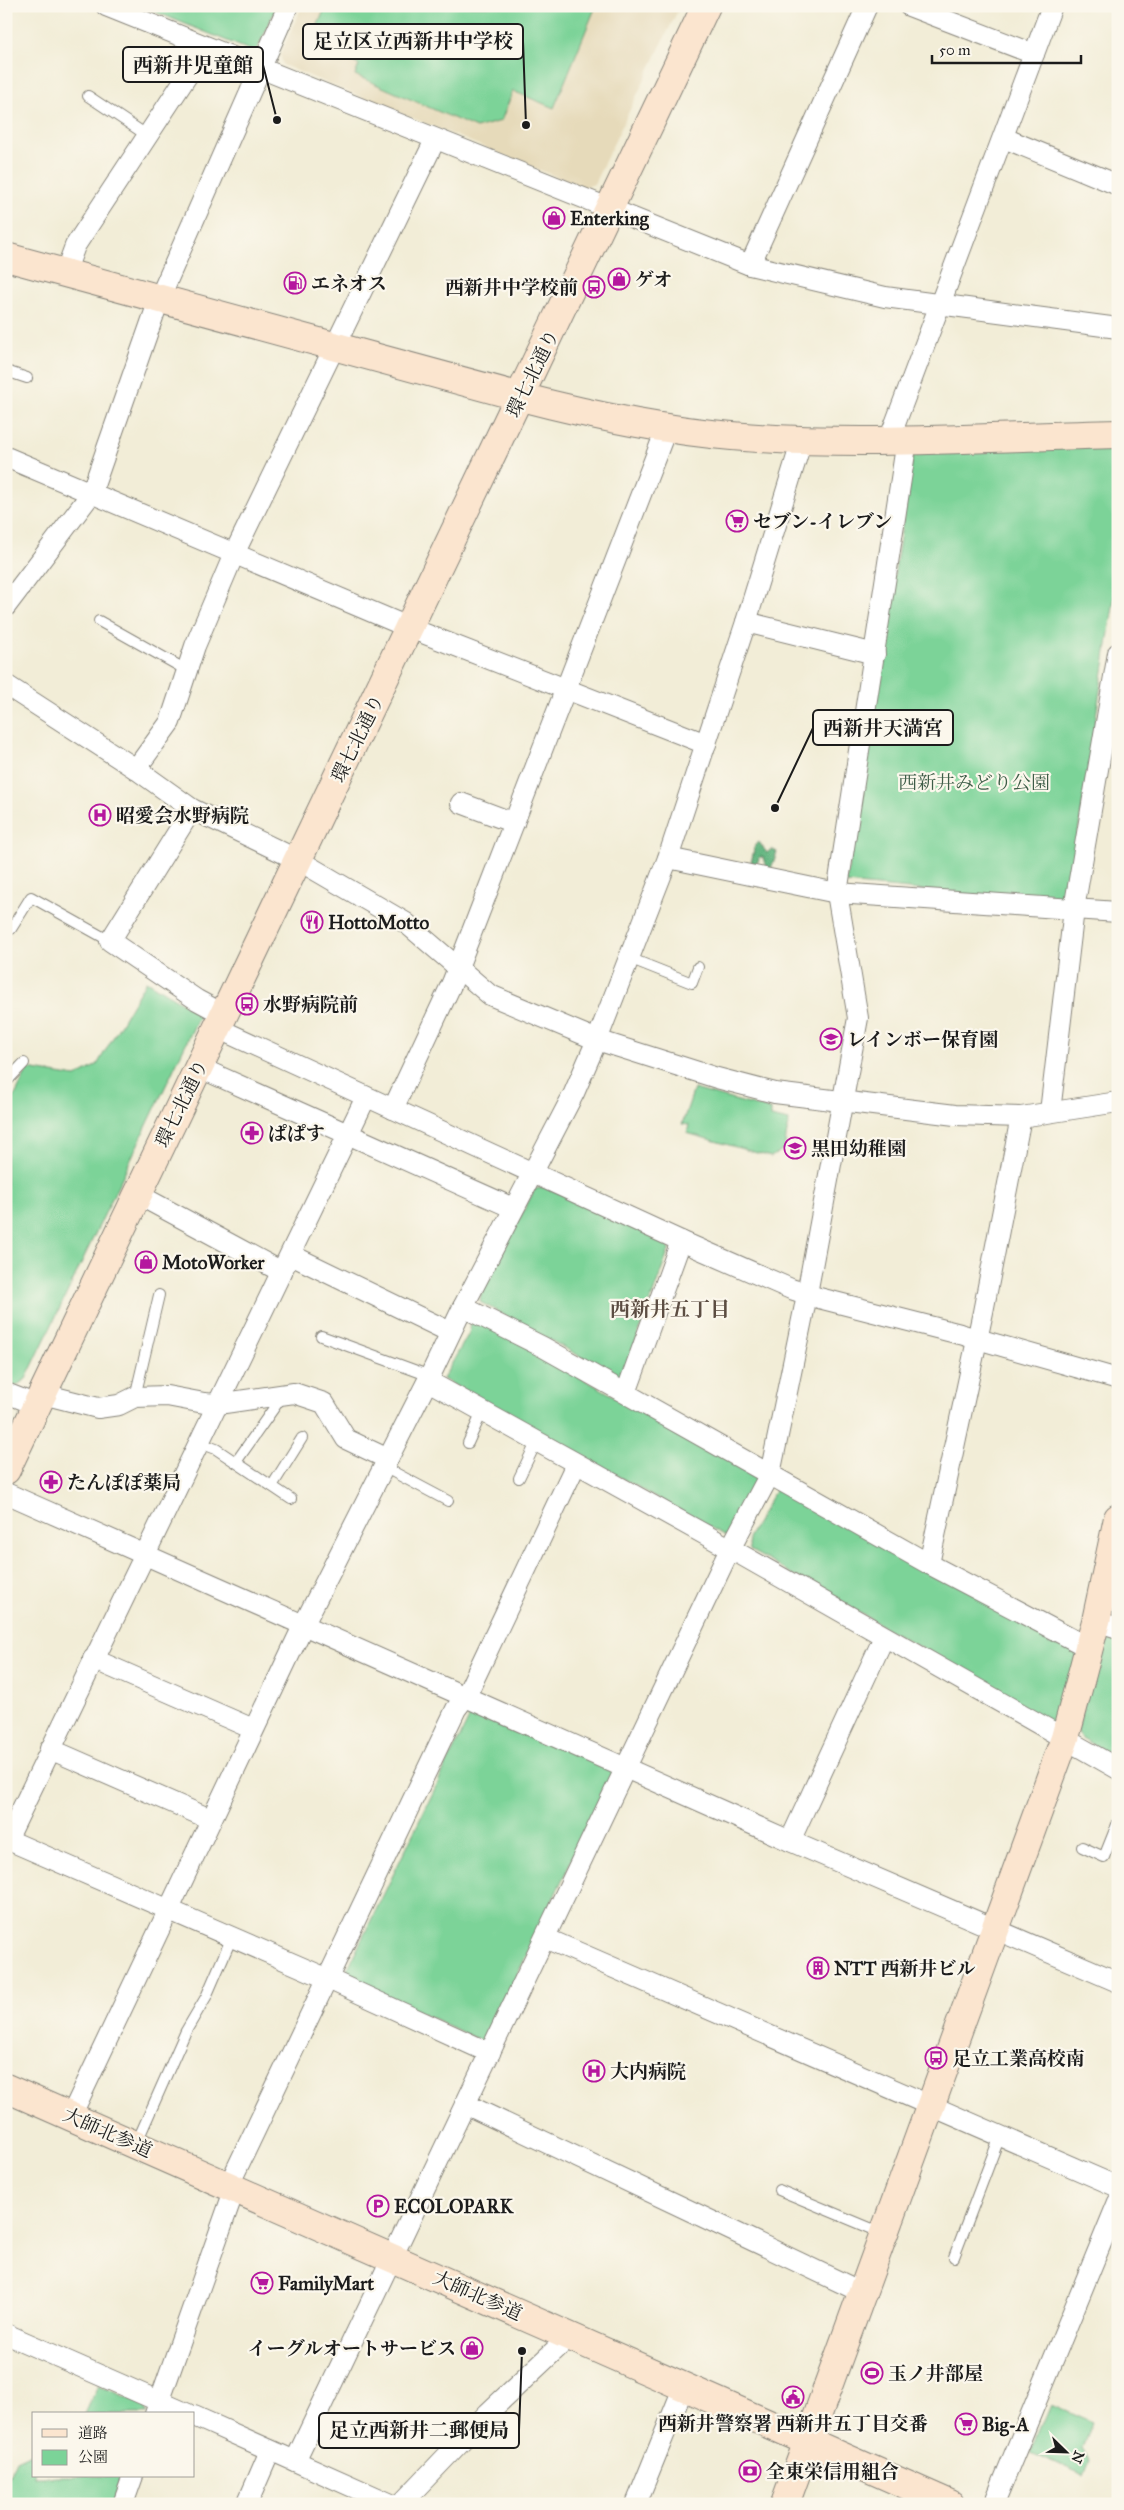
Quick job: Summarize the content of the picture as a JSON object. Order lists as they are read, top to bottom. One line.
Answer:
{"streets":{"street":["環七北通り","大師北参道"]},"districts":["西新井五丁目"],"parks":["西新井みどり公園"],"places":{"other":["西新井児童館","足立区立西新井中学校","西新井天満宮","足立西新井二郵便局"],"shop":["Enterking","ゲオ","MotoWorker","イーグルオートサービス"],"fuel station":["エネオス"],"bus stop":["西新井中学校前","水野病院前","足立工業高校南"],"supermarket":["セブン-イレブン","FamilyMart","Big-A"],"hospital":["昭愛会水野病院","大内病院"],"restaurant":["HottoMotto"],"school or university":["レインボー保育園","黒田幼稚園"],"pharmacy":["ぱぱす","たんぽぽ薬局"],"building":["NTT 西新井ビル"],"parking":["ECOLOPARK"],"sports":["玉ノ井部屋"],"public building":["西新井警察署 西新井五丁目交番"],"bank":["全東栄信用組合"]},"legend":["道路","公園"],"scale_bar":"50 m","north":"bottom right"}
